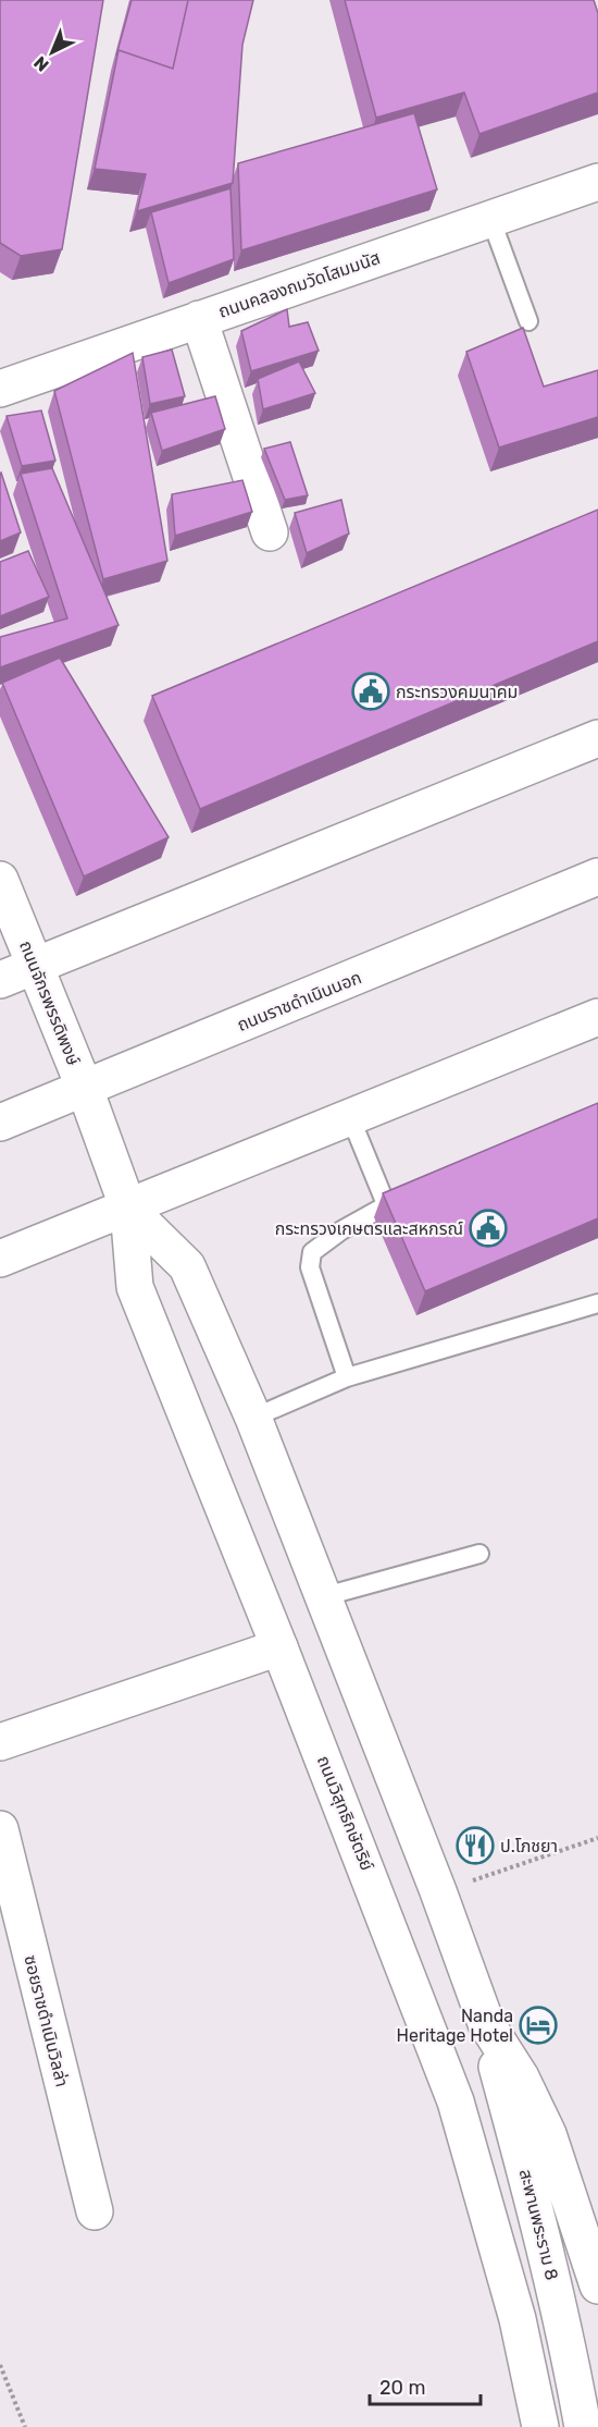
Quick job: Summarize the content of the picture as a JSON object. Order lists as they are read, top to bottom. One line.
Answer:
{"streets":{"main road":["ถนนคลองถมวัดโสมมนัส","ถนนราชดำเนินนอก","ถนนจักรพรรดิพงษ์","ถนนวิสุทธิกษัตริย์","ซอยราชดำเนินวิลล่า","สะพานพระราม 8"]},"crossings":[["ถนนราชดำเนินนอก","ถนนจักรพรรดิพงษ์"],["ถนนราชดำเนินนอก","ถนนวิสุทธิกษัตริย์"],["ถนนจักรพรรดิพงษ์","ถนนวิสุทธิกษัตริย์"],["ถนนวิสุทธิกษัตริย์","สะพานพระราม 8"]],"places":{"public building":["กระทรวงคมนาคม","กระทรวงเกษตรและสหกรณ์"],"restaurant":["ป.โภชยา"],"hotel":["Nanda Heritage Hotel"]},"scale_bar":"20 m","north":"bottom left"}
